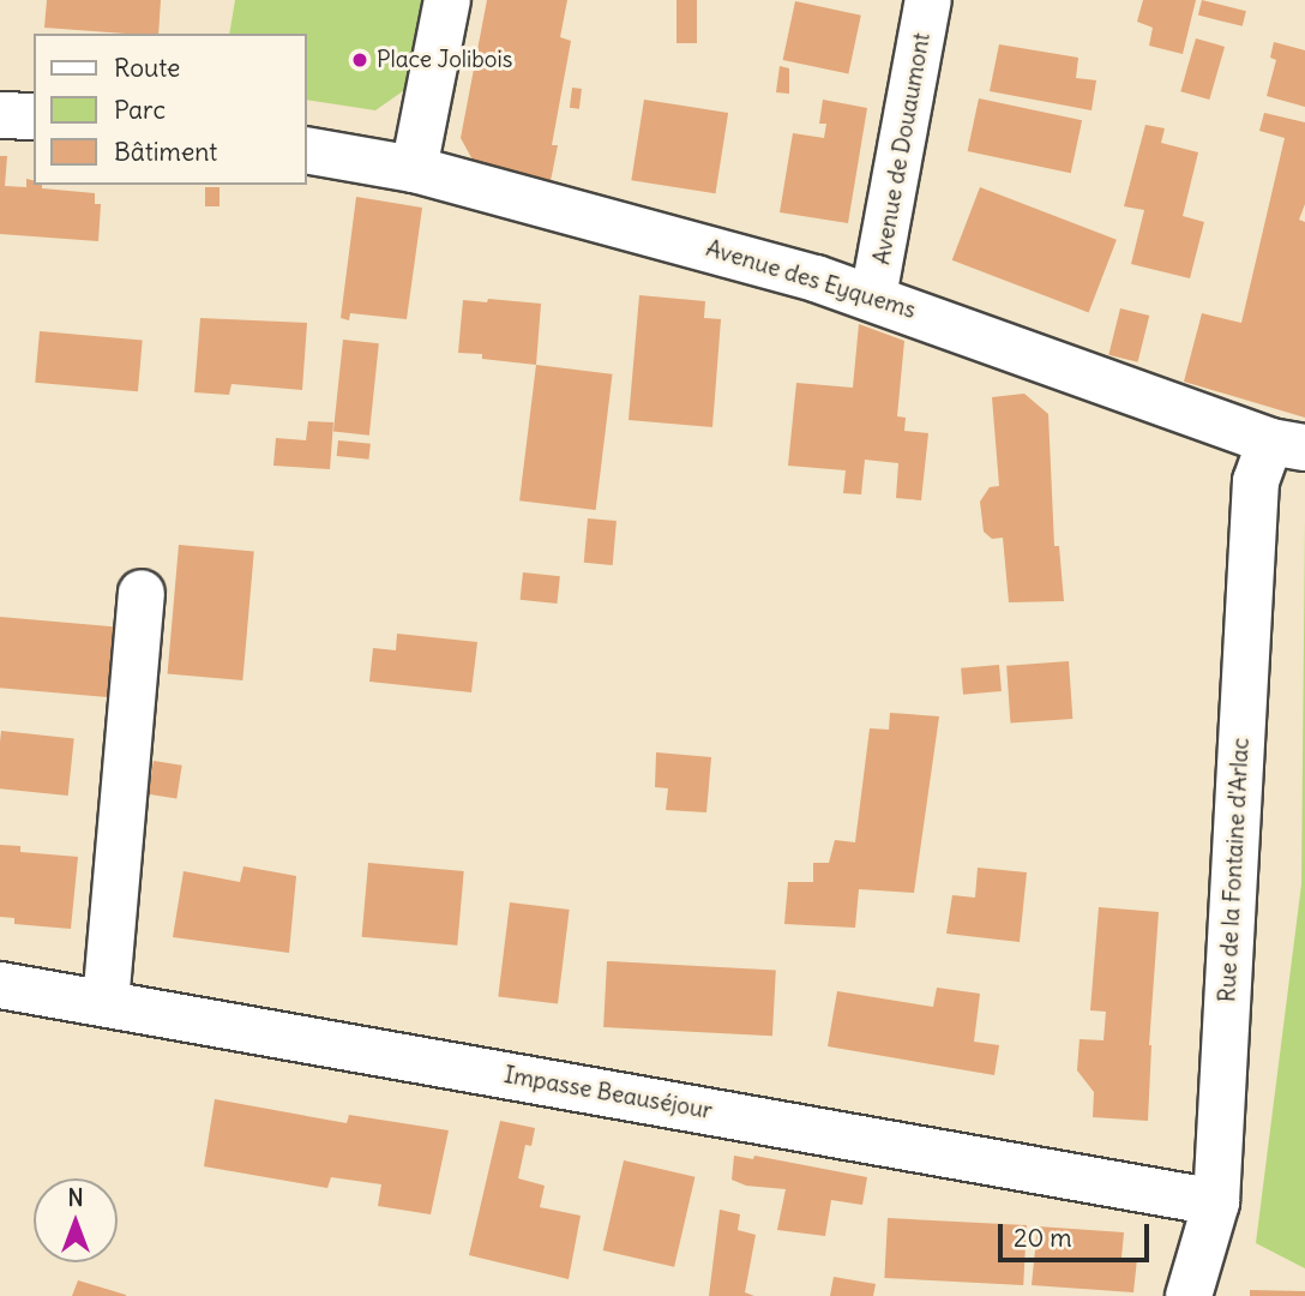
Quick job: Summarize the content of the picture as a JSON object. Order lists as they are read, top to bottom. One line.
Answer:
{"streets":{"street":["Avenue de Douaumont","Avenue des Eyquems","Rue de la Fontaine d'Arlac","Impasse Beauséjour"]},"crossings":[["Avenue de Douaumont","Avenue des Eyquems"],["Avenue des Eyquems","Rue de la Fontaine d'Arlac"],["Rue de la Fontaine d'Arlac","Impasse Beauséjour"]],"places":["Place Jolibois"],"legend":["Route","Parc","Bâtiment"],"scale_bar":"20 m","north":"top"}
